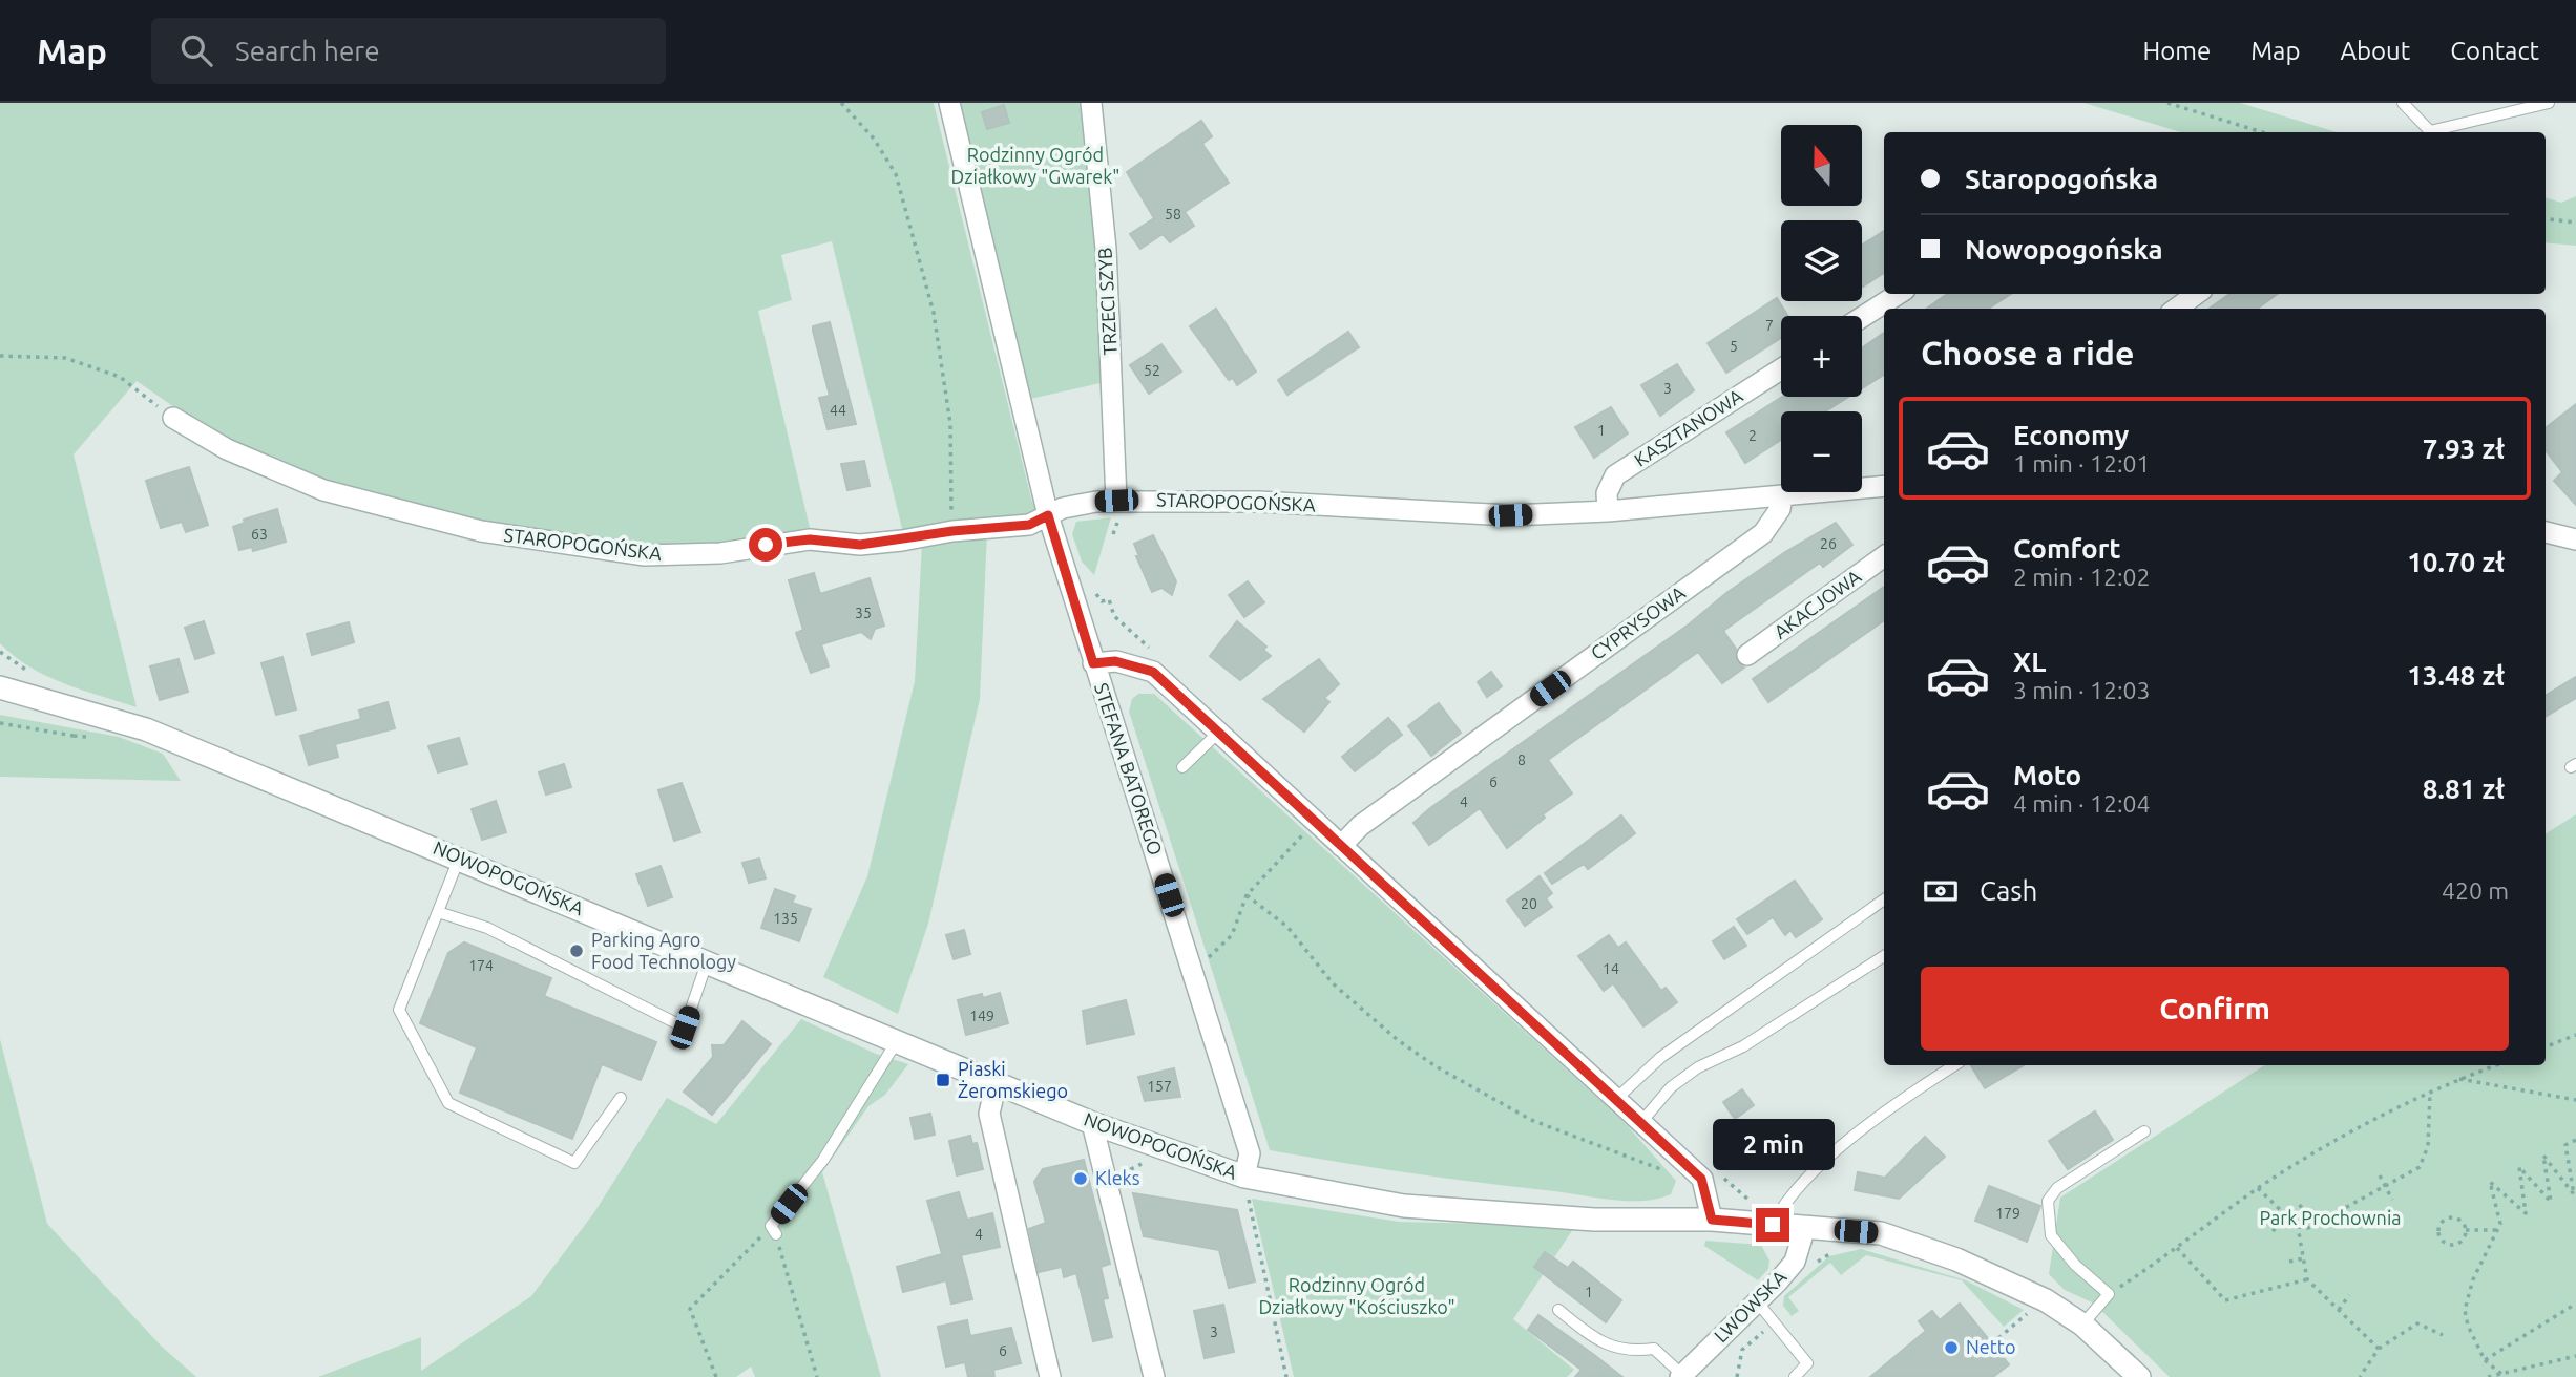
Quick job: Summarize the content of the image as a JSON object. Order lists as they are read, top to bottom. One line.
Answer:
{"streets":{"street":["TRZECI SZYB","KASZTANOWA","STAROPOGOŃSKA","AKACJOWA","CYPRYSOWA","STEFANA BATOREGO","NOWOPOGOŃSKA","LWOWSKA"]},"crossings":[["TRZECI SZYB","STAROPOGOŃSKA"],["KASZTANOWA","STAROPOGOŃSKA"],["STAROPOGOŃSKA","CYPRYSOWA"],["STAROPOGOŃSKA","STEFANA BATOREGO"],["STEFANA BATOREGO","NOWOPOGOŃSKA"],["NOWOPOGOŃSKA","LWOWSKA"]],"parks":["Rodzinny Ogród Działkowy \"Gwarek\"","Park Prochownia","Rodzinny Ogród Działkowy \"Kościuszko\""],"places":{"other":["Parking Agro Food Technology","Kleks","Netto"],"transit":["Piaski Żeromskiego"]},"house_numbers":["58","7","5","52","3","44","1","2","63","26","35","8","6","4","20","135","174","14","149","157","179","4","1","3","6"],"north":"top","page":{"header":"Map","search":"Search here","nav":["Home","Map","About","Contact"],"map_buttons":["+","−"],"banner":["Staropogońska","Nowopogońska"],"heading":"Choose a ride","list":[{"name":"Economy","note":"1 min · 12:01","value":"7.93 zł"},{"name":"Comfort","note":"2 min · 12:02","value":"10.70 zł"},{"name":"XL","note":"3 min · 12:03","value":"13.48 zł"},{"name":"Moto","note":"4 min · 12:04","value":"8.81 zł"}],"pay":["Cash","420 m"],"buttons":"Confirm","bubble":"2 min"}}
